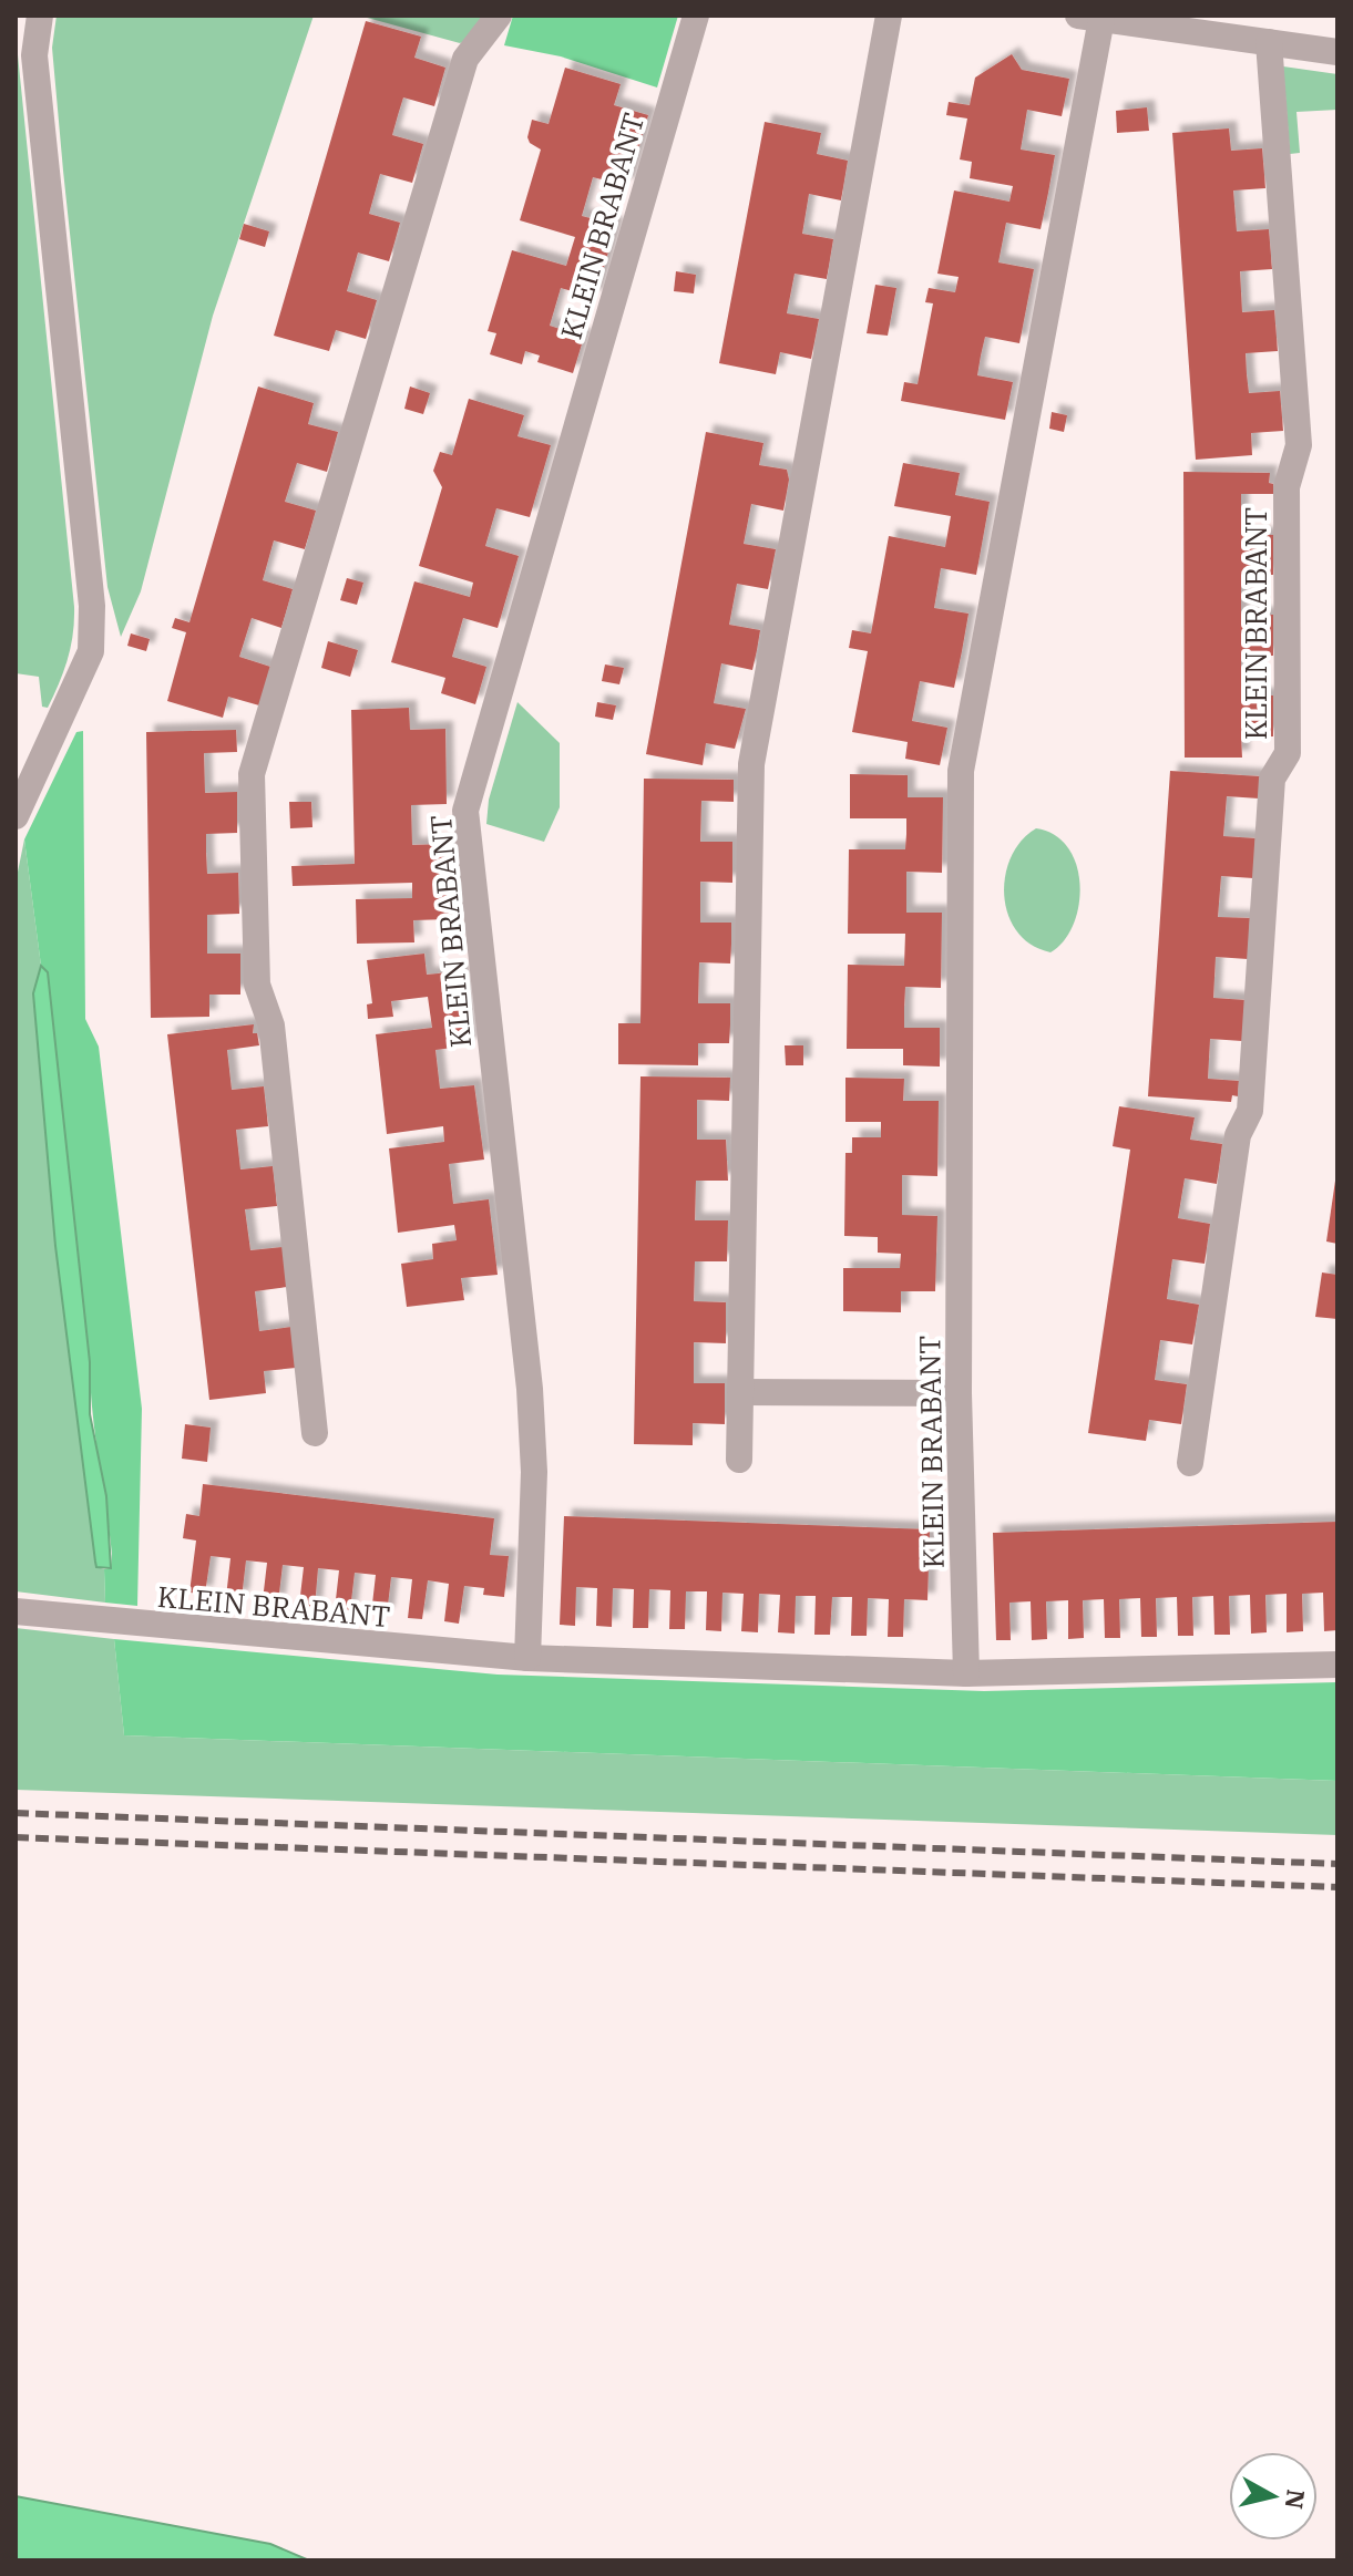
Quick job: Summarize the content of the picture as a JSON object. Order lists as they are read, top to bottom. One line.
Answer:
{"streets":{"street":["KLEIN BRABANT"]},"north":"right"}
